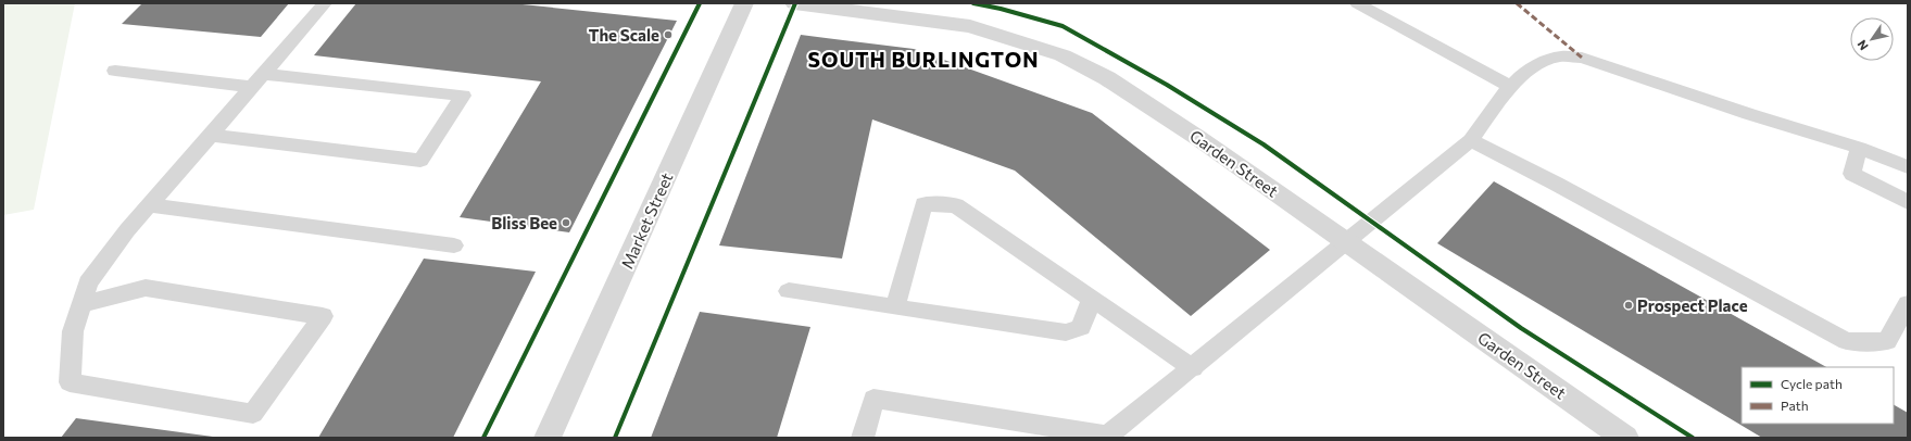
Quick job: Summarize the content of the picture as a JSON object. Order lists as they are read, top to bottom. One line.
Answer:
{"streets":{"street":["Garden Street","Market Street"]},"districts":["SOUTH BURLINGTON"],"places":["The Scale","Bliss Bee","Prospect Place"],"legend":["Cycle path","Path"],"north":"bottom left"}
